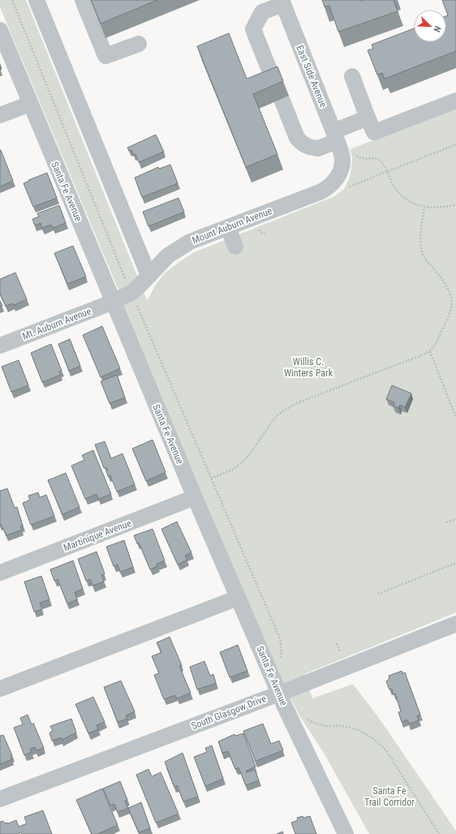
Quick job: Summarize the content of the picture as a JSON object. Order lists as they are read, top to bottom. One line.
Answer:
{"streets":{"street":["East Side Avenue","Santa Fe Avenue","Mount Auburn Avenue","Mt. Auburn Avenue","Martinique Avenue","South Glasgow Drive"]},"crossings":[["East Side Avenue","Mount Auburn Avenue"],["Santa Fe Avenue","Mount Auburn Avenue"],["Santa Fe Avenue","Mt. Auburn Avenue"],["Santa Fe Avenue","Martinique Avenue"],["Santa Fe Avenue","South Glasgow Drive"],["Mount Auburn Avenue","Mt. Auburn Avenue"]],"parks":["Willis C. Winters Park","Santa Fe Trail Corridor"],"north":"bottom right"}
